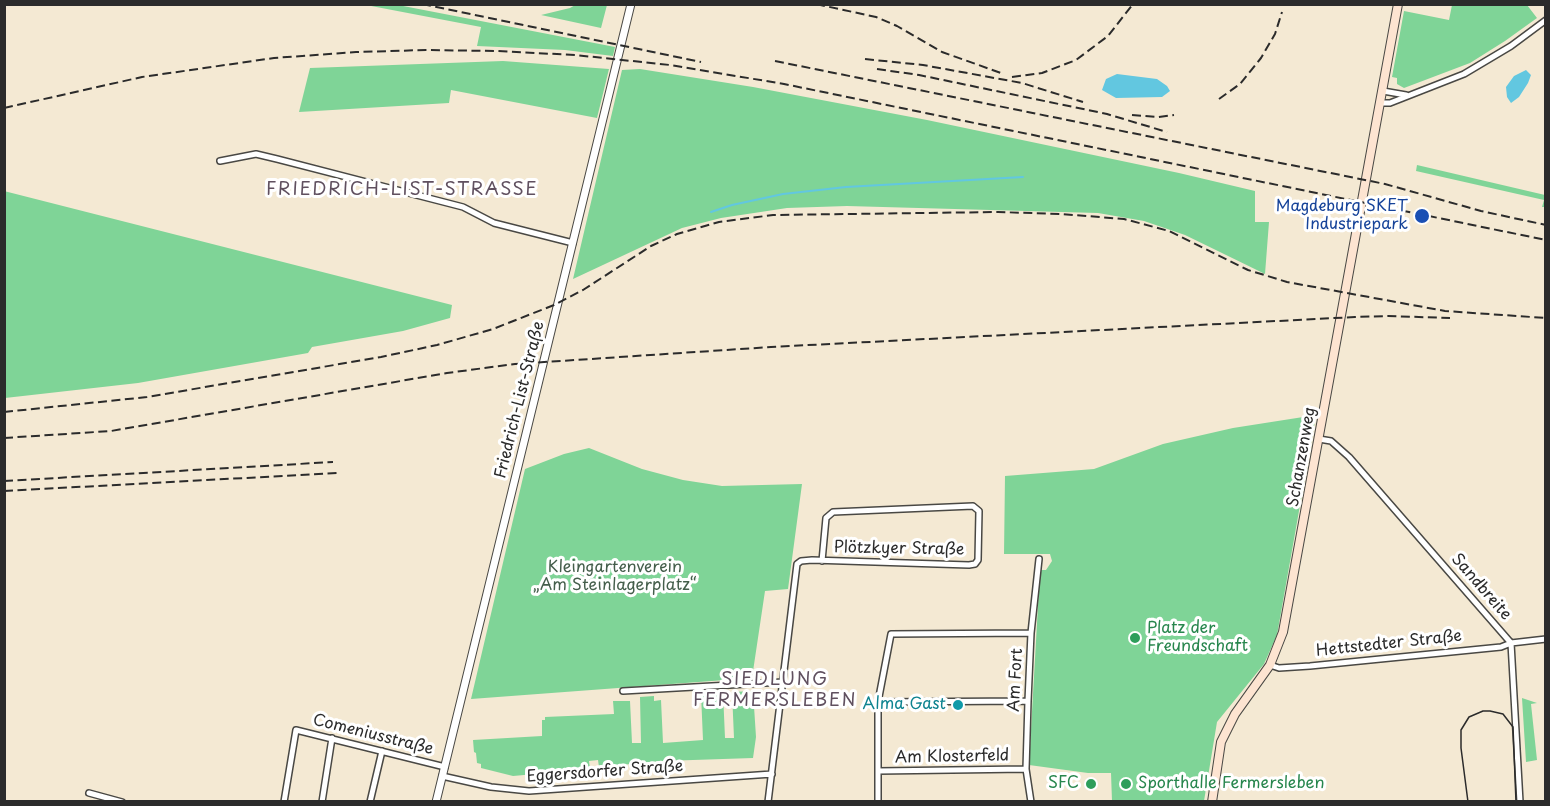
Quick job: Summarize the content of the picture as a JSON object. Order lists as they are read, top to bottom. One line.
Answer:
{"streets":{"main road":["Schanzenweg"],"street":["Friedrich-List-Straße","Plötzkyer Straße","Sandbreite","Hettstedter Straße","Am Fort","Comeniusstraße","Am Klosterfeld","Eggersdorfer Straße"]},"crossings":[["Friedrich-List-Straße","Comeniusstraße"],["Friedrich-List-Straße","Eggersdorfer Straße"],["Schanzenweg","Sandbreite"],["Schanzenweg","Hettstedter Straße"],["Sandbreite","Hettstedter Straße"],["Am Fort","Am Klosterfeld"]],"districts":["FRIEDRICH-LIST-STRASSE","SIEDLUNG FERMERSLEBEN"],"parks":["Kleingartenverein „Am Steinlagerplatz“"],"places":["Magdeburg SKET Industriepark","Platz der Freundschaft","Alma Gast","SFC","Sporthalle Fermersleben"]}
